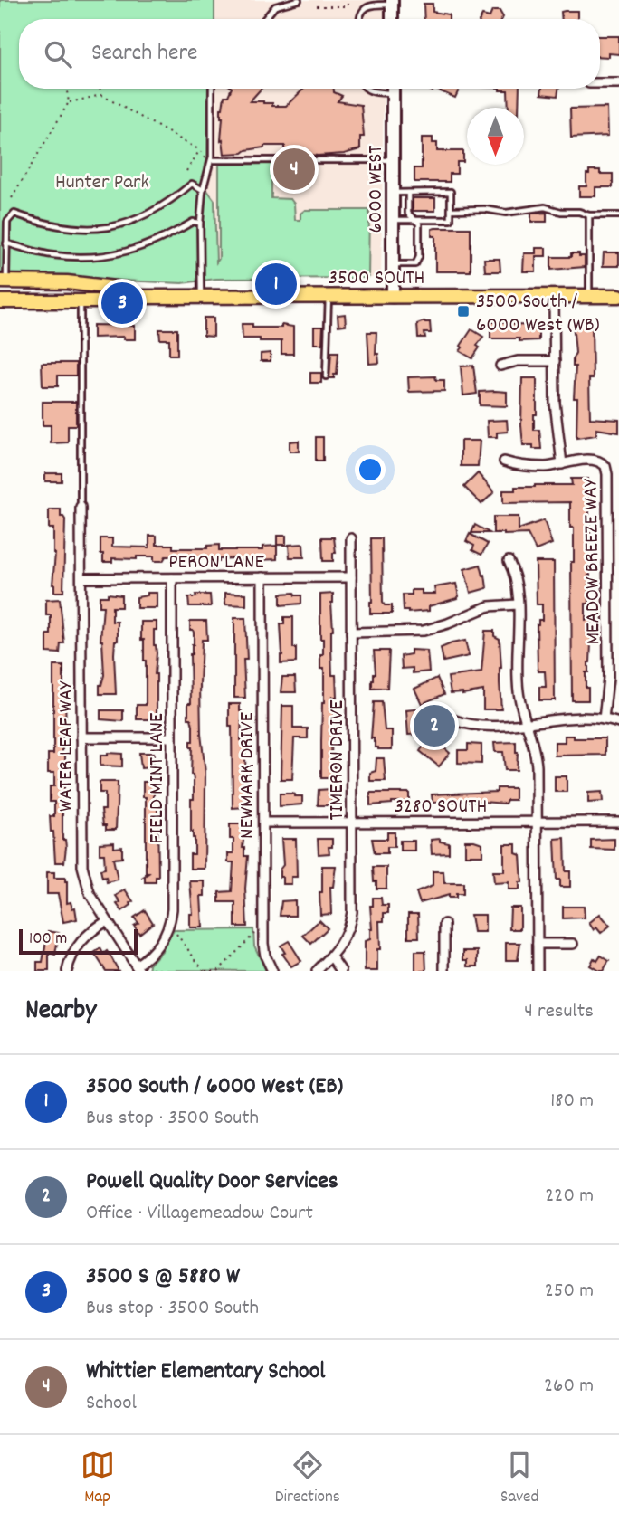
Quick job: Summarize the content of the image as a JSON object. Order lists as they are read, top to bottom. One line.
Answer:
{"streets":{"main road":["3500 SOUTH"],"street":["6000 WEST","PERON LANE","MEADOW BREEZE WAY","WATER LEAF WAY","TIMERON DRIVE","NEWMARK DRIVE","FIELD MINT LANE","3280 SOUTH"]},"crossings":[["6000 WEST","3500 SOUTH"],["3500 SOUTH","MEADOW BREEZE WAY"],["PERON LANE","WATER LEAF WAY"],["PERON LANE","TIMERON DRIVE"],["PERON LANE","NEWMARK DRIVE"],["PERON LANE","FIELD MINT LANE"],["WATER LEAF WAY","FIELD MINT LANE"],["TIMERON DRIVE","3280 SOUTH"],["NEWMARK DRIVE","3280 SOUTH"]],"parks":["Hunter Park"],"places":{"transit":["3500 South / 6000 West (WB)"]},"scale_bar":"100 m","north":"bottom","page":{"search":"Search here","pins":["4","1","3","2"],"scale":"100 m","heading":["Nearby","4 results"],"list":[{"mark":"1","name":"3500 South / 6000 West (EB)","note":"Bus stop · 3500 South","value":"180 m"},{"mark":"2","name":"Powell Quality Door Services","note":"Office · Villagemeadow Court","value":"220 m"},{"mark":"3","name":"3500 S @ 5880 W","note":"Bus stop · 3500 South","value":"250 m"},{"mark":"4","name":"Whittier Elementary School","note":"School","value":"260 m"}],"nav":["Map","Directions","Saved"]}}
